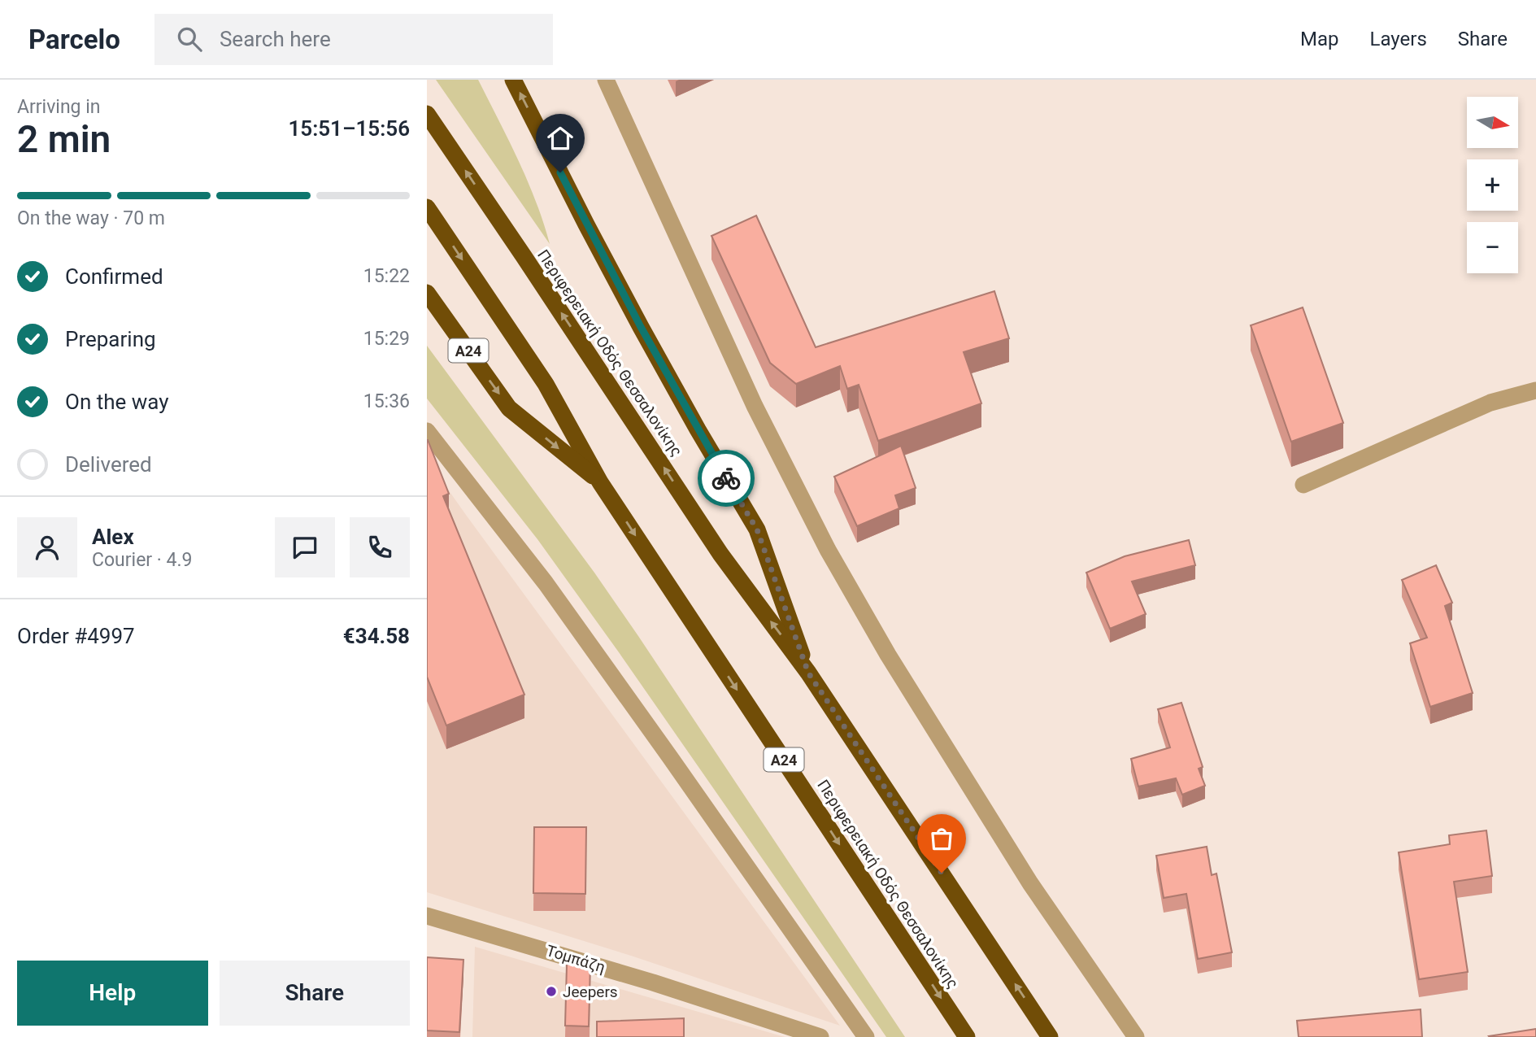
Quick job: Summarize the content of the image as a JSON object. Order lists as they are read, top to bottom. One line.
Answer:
{"streets":{"highway":["Α24","Περιφερειακή Οδός Θεσσαλονίκης"],"street":["Τομπάζη"]},"crossings":[["Α24","Περιφερειακή Οδός Θεσσαλονίκης"]],"places":["Jeepers"],"north":"right","page":{"header":"Parcelo","search":"Search here","nav":["Map","Layers","Share"],"heading":["2 min","Arriving in","15:51–15:56"],"panel":["Alex","Courier · 4.9","Order #4997","€34.58"],"map_buttons":["+","−"],"bar":"On the way · 70 m","list":[["Confirmed","15:22"],["Preparing","15:29"],["On the way","15:36"],"Delivered"],"buttons":["Help","Share"]}}
